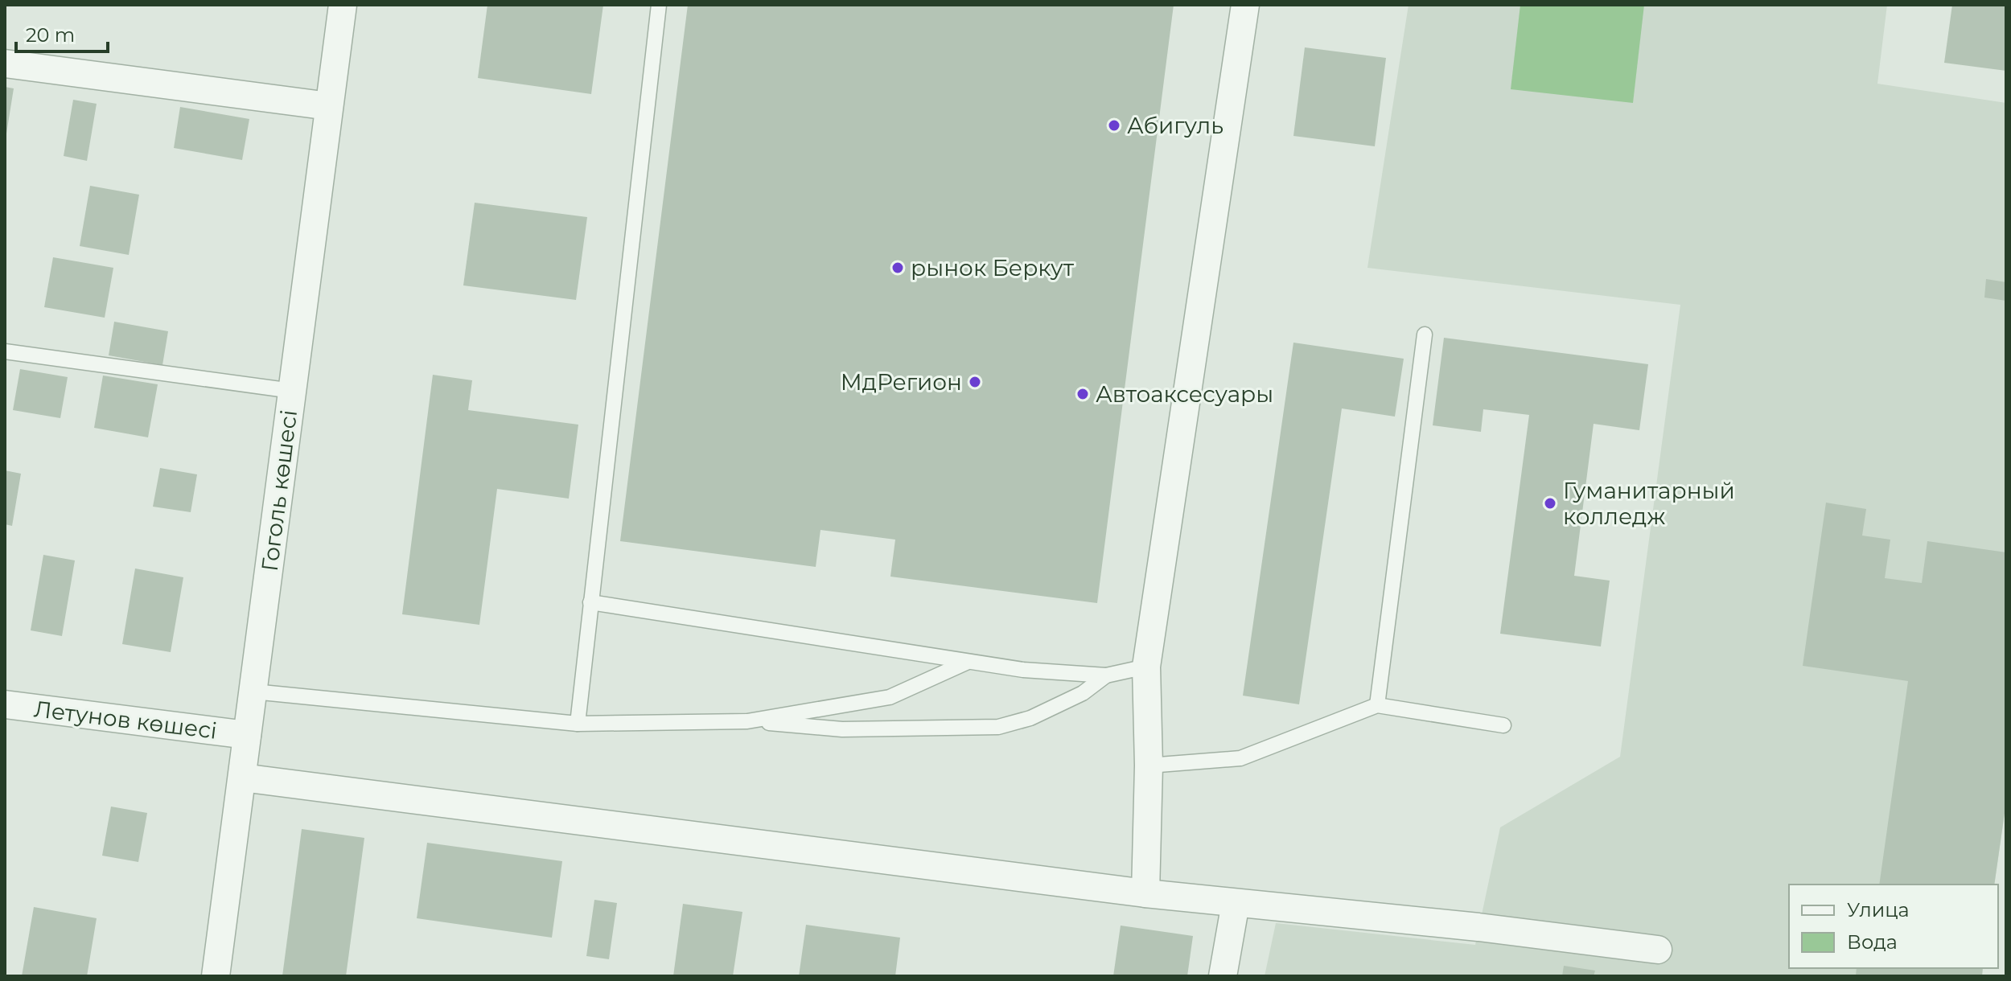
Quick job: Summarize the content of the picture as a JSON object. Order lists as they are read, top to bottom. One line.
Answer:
{"streets":{"street":["Гоголь көшесі","Летунов көшесі"]},"crossings":[["Гоголь көшесі","Летунов көшесі"]],"places":["Абигуль","рынок Беркут","МдРегион","Автоаксесуары","Гуманитарный колледж"],"legend":["Улица","Вода"],"scale_bar":"20 m"}
